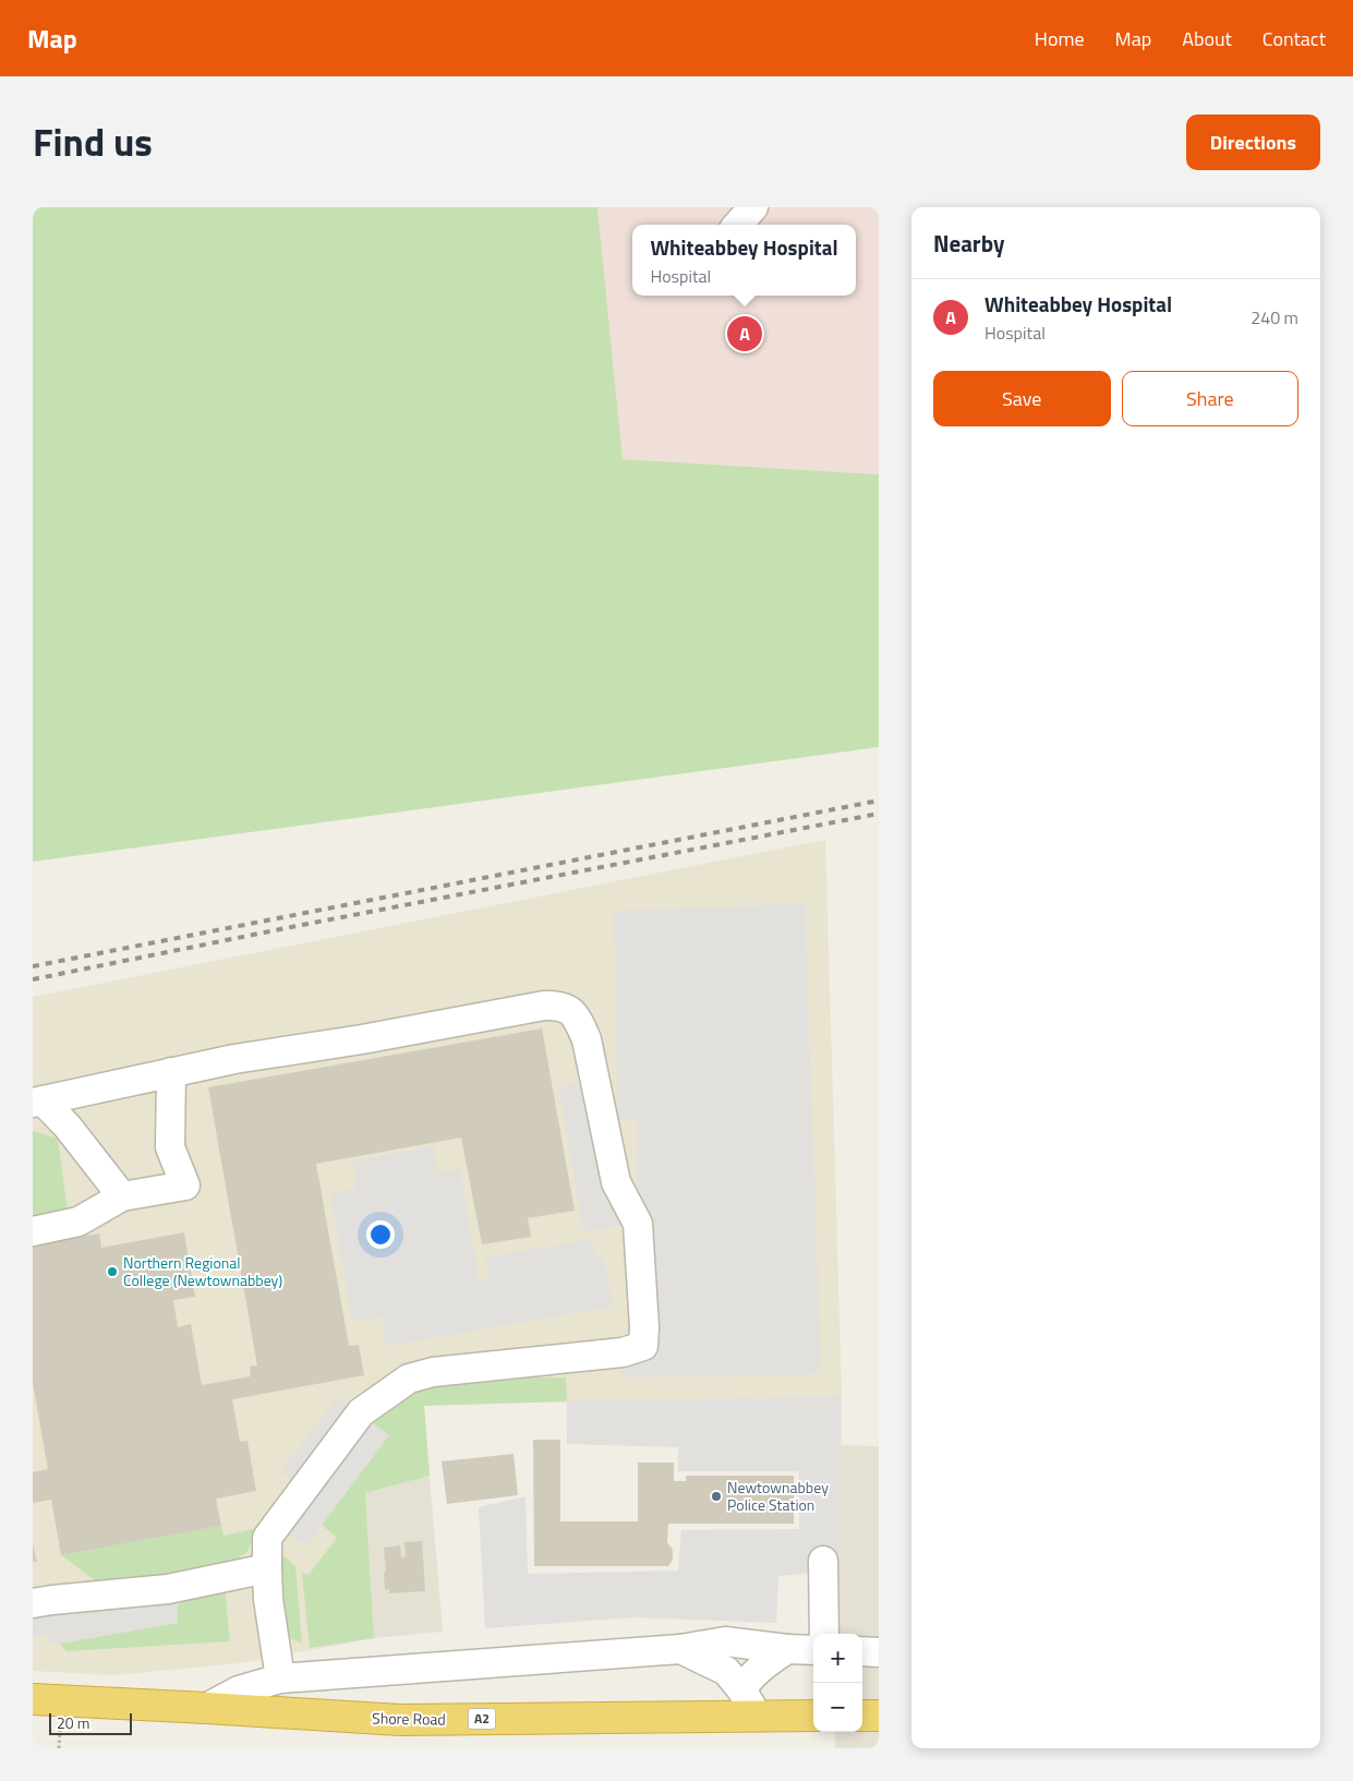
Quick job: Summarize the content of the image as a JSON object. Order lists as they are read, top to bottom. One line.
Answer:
{"streets":{"highway":["Shore Road","A2"]},"places":["Northern Regional College (Newtownabbey)","Newtownabbey Police Station"],"scale_bar":"20 m","page":{"header":"Map","nav":["Home","Map","About","Contact"],"title":"Find us","buttons":["Directions",["Save","Share"]],"heading":"Nearby","popup":["Whiteabbey Hospital","Hospital"],"list":[{"mark":"A","name":"Whiteabbey Hospital","note":"Hospital","value":"240 m"}],"pins":"A","map_buttons":["+","−"],"scale":"20 m"}}
